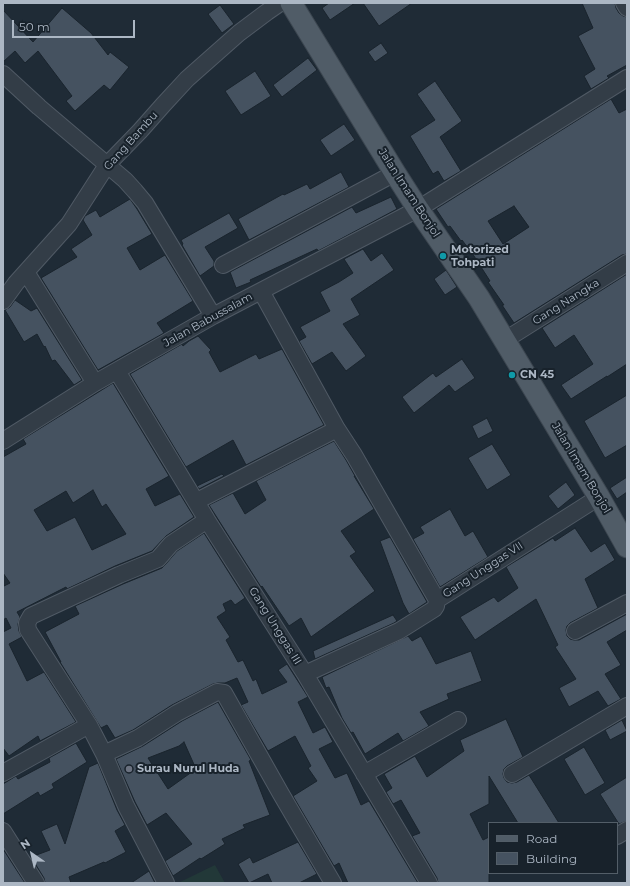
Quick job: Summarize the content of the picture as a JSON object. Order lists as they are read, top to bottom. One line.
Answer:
{"streets":{"main road":["Jalan Imam Bonjol"],"street":["Gang Bambu","Gang Nangka","Jalan Babussalam","Gang Unggas VII","Gang Unggas III"]},"crossings":[["Jalan Imam Bonjol","Gang Nangka"],["Jalan Imam Bonjol","Jalan Babussalam"],["Jalan Imam Bonjol","Gang Unggas VII"],["Jalan Babussalam","Gang Unggas III"],["Gang Unggas VII","Gang Unggas III"]],"places":["Motorized Tohpati","CN 45","Surau Nurul Huda"],"legend":["Road","Building"],"scale_bar":"50 m","north":"top left"}
